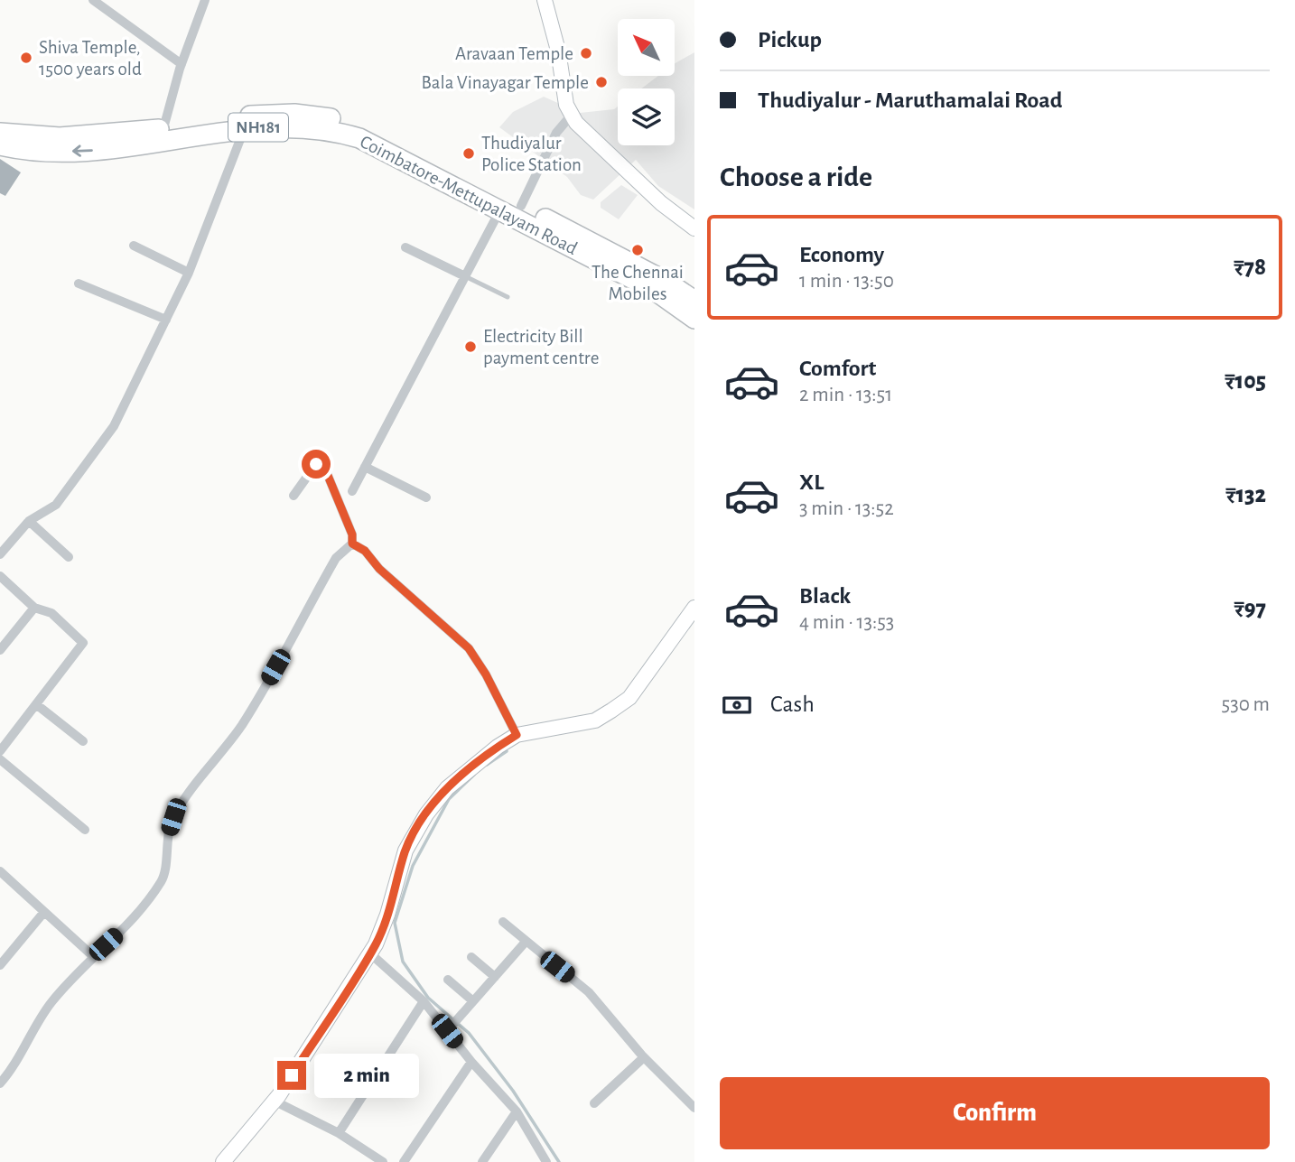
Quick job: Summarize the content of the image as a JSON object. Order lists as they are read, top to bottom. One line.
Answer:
{"streets":{"highway":["NH181","Coimbatore-Mettupalayam Road"]},"places":["Aravaan Temple","Shiva Temple, 1500 years old","Bala Vinayagar Temple","Thudiyalur Police Station","The Chennai Mobiles","Electricity Bill payment centre"],"north":"top left","page":{"banner":["Pickup","Thudiyalur - Maruthamalai Road"],"heading":"Choose a ride","list":[{"name":"Economy","note":"1 min · 13:50","value":"₹78"},{"name":"Comfort","note":"2 min · 13:51","value":"₹105"},{"name":"XL","note":"3 min · 13:52","value":"₹132"},{"name":"Black","note":"4 min · 13:53","value":"₹97"}],"pay":["Cash","530 m"],"bubble":"2 min","buttons":"Confirm"}}
